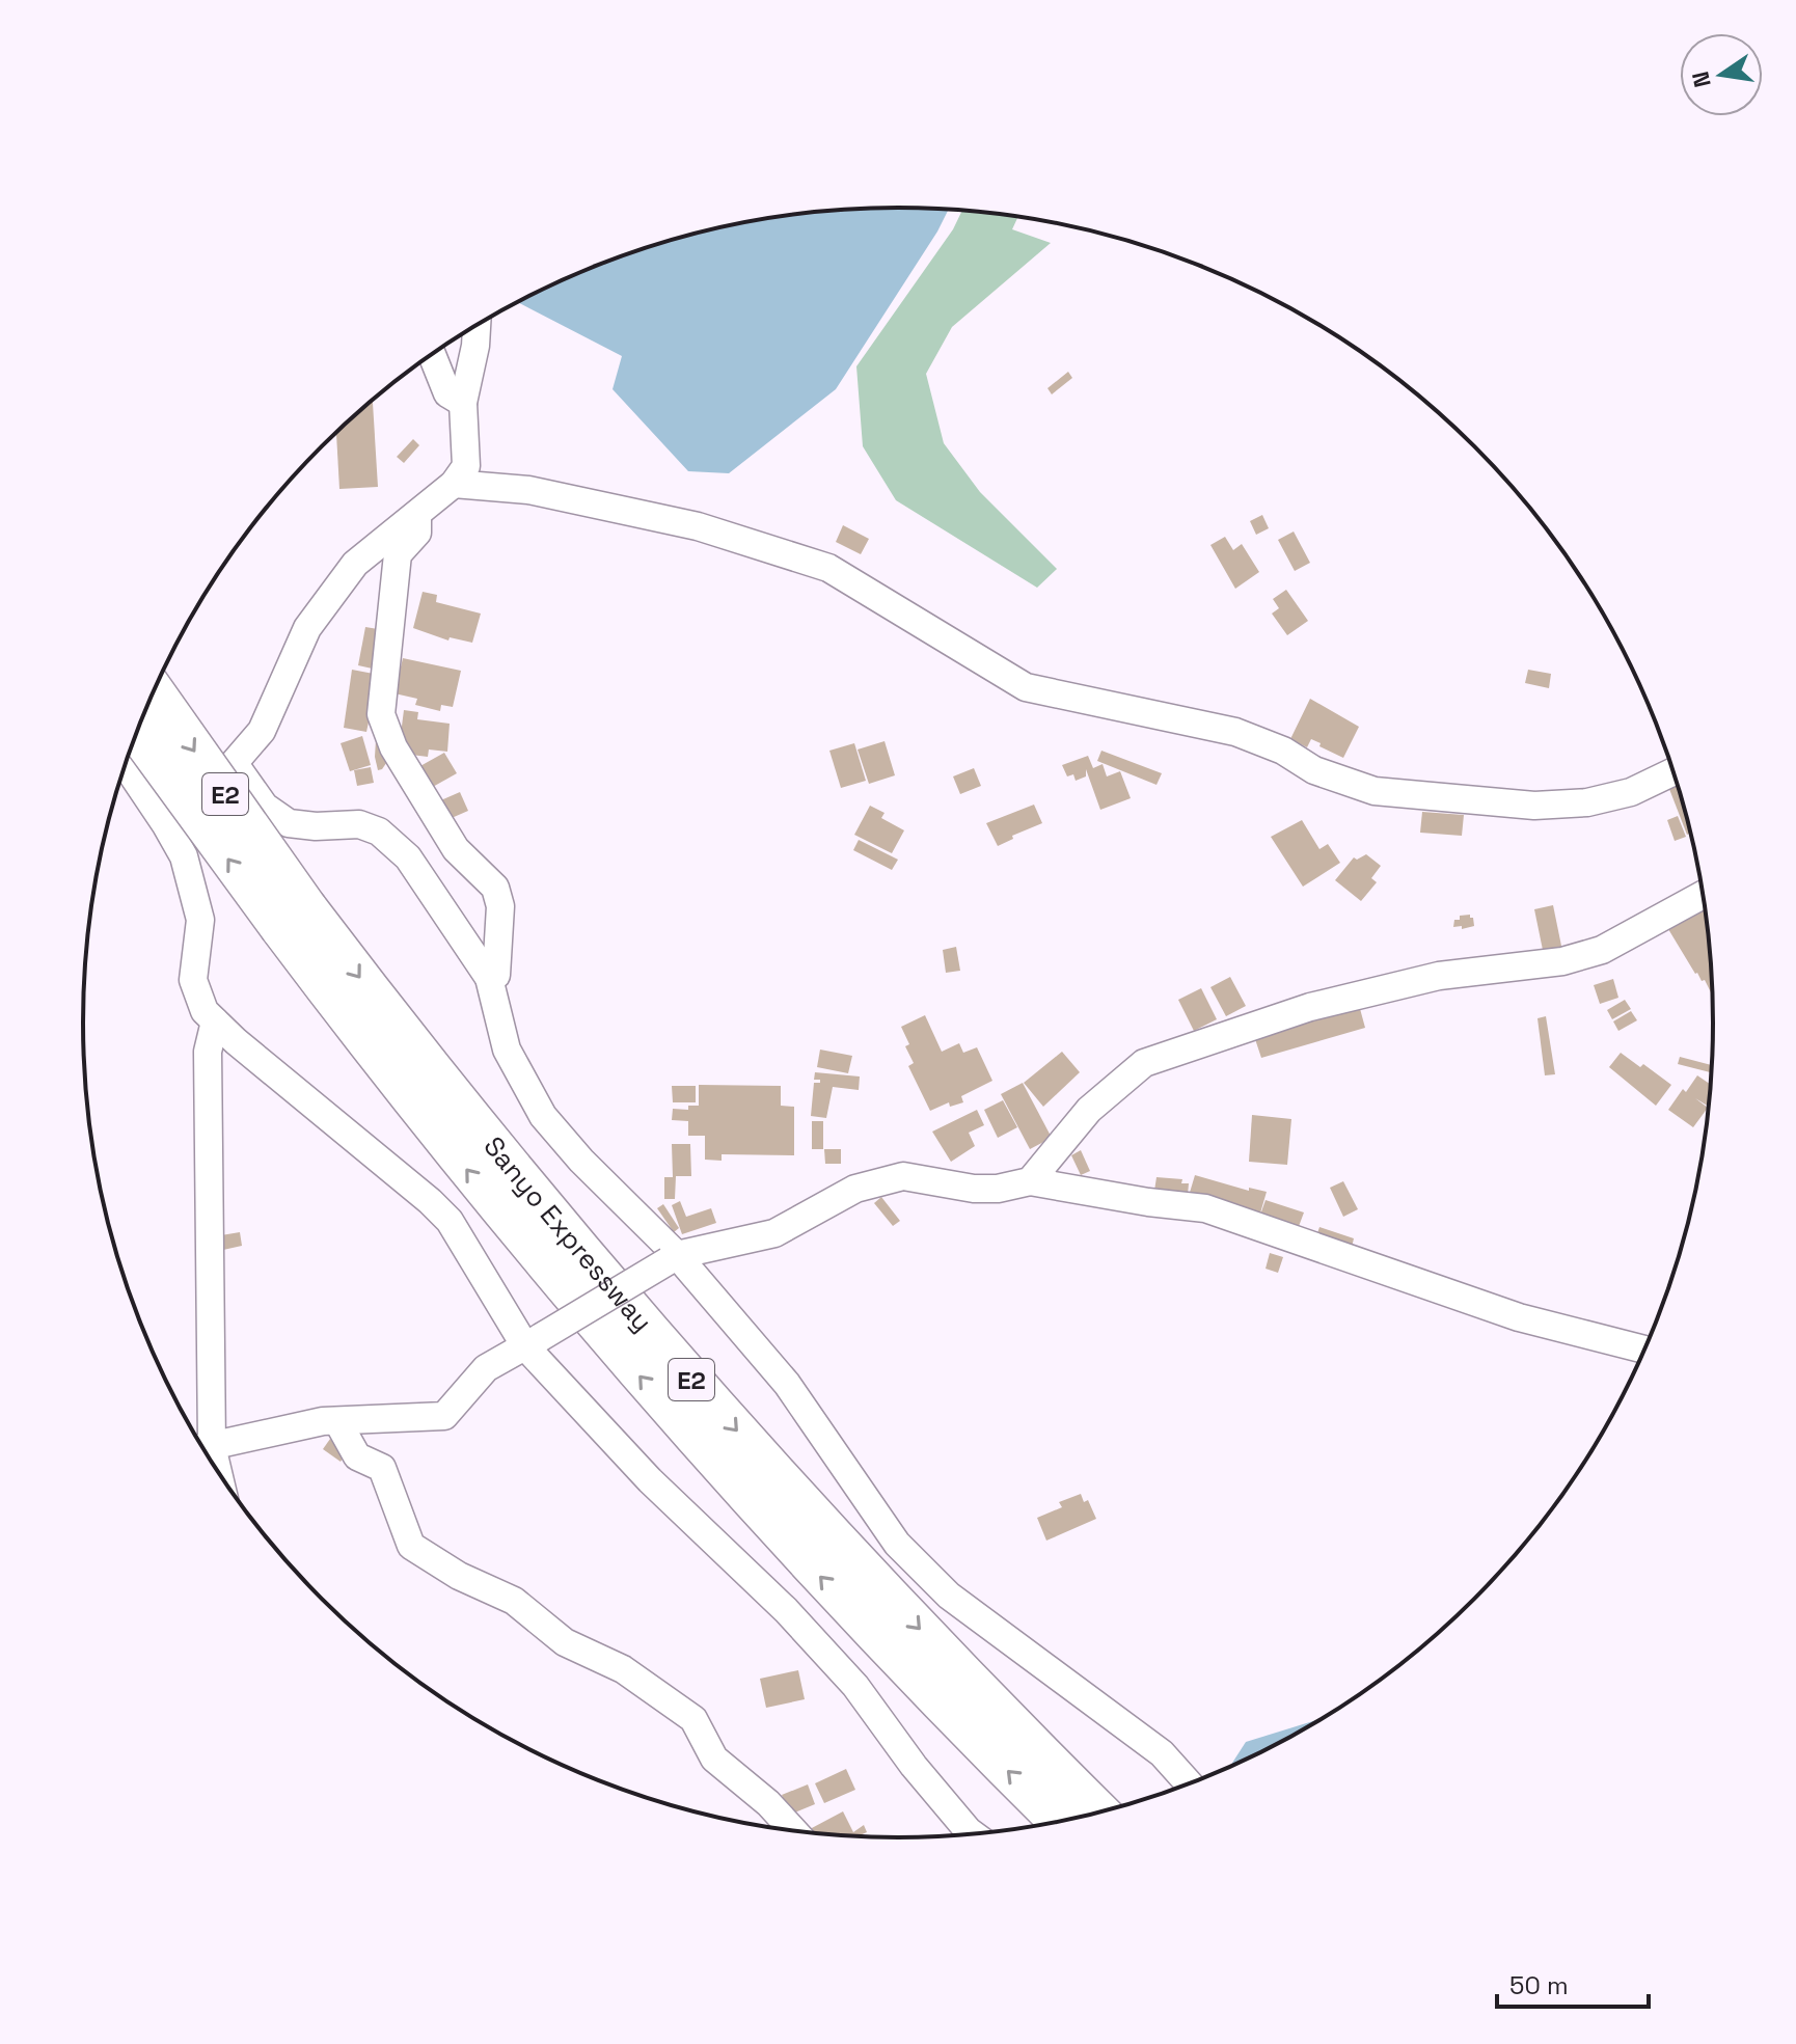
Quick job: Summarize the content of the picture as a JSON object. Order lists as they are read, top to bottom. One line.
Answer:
{"streets":{"highway":["E2","Sanyo Expressway"]},"scale_bar":"50 m","north":"left"}
